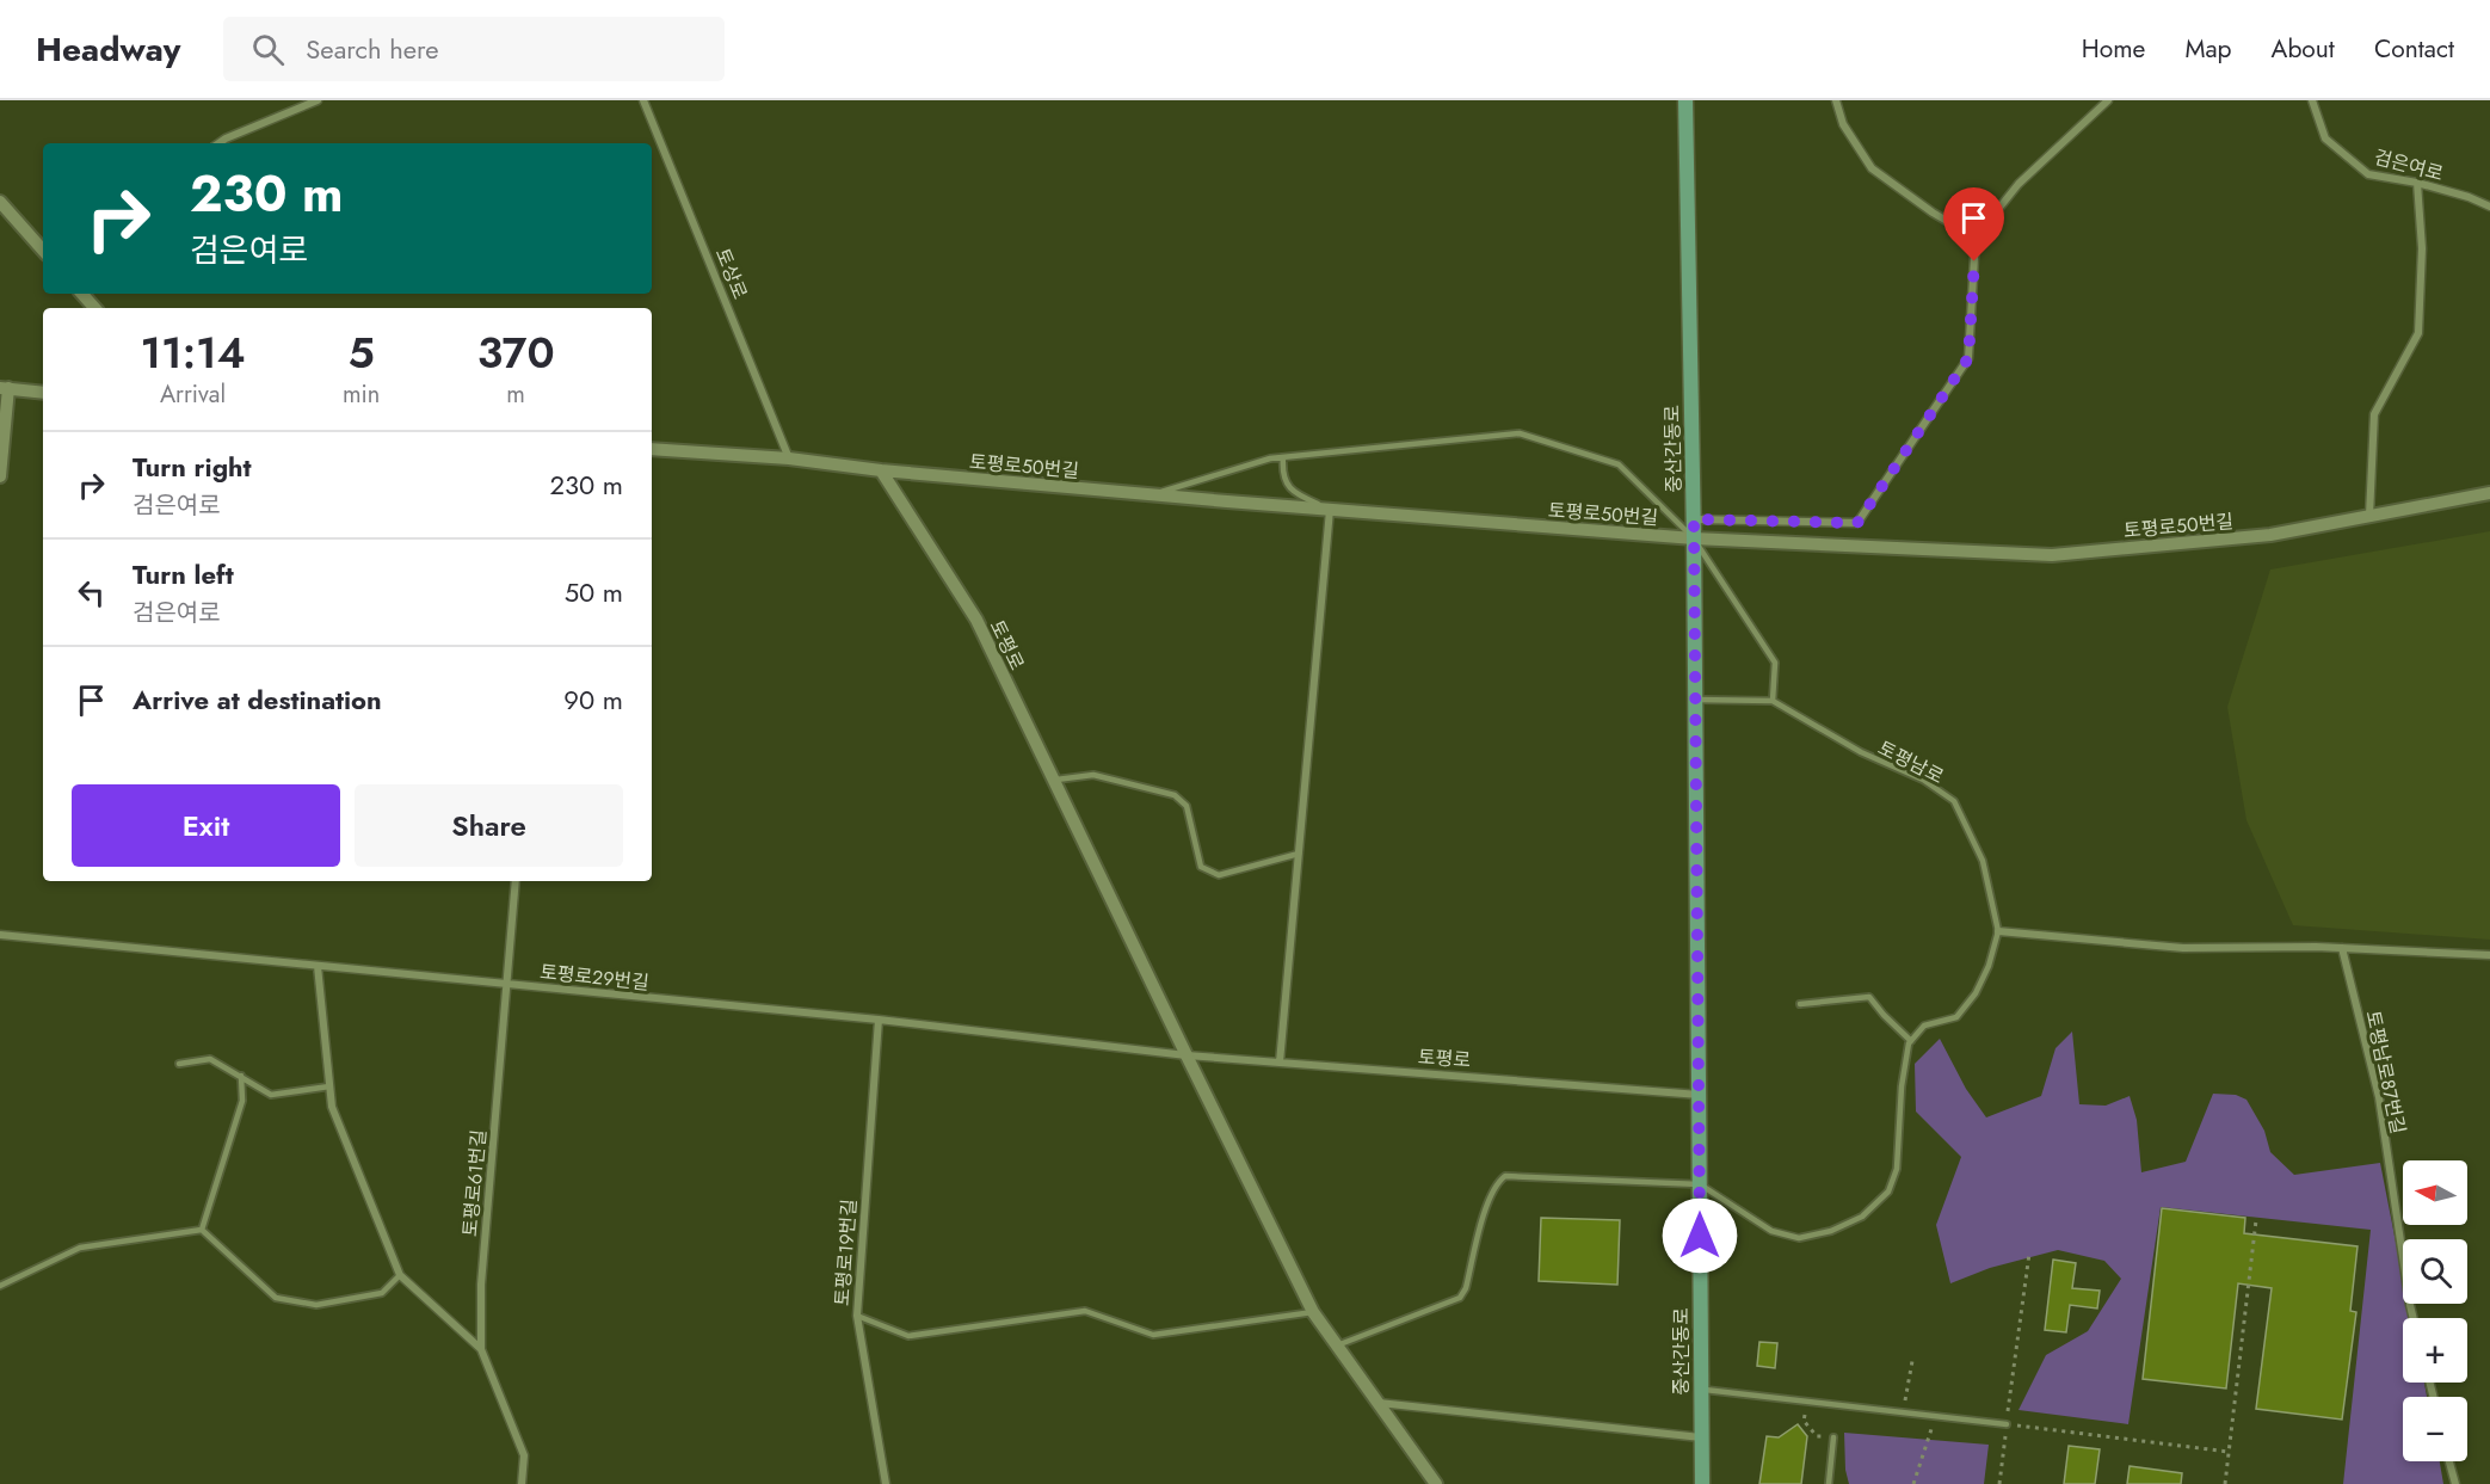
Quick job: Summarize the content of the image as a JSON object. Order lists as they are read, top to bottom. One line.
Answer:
{"streets":{"main road":["중산간동로"],"street":["검은여로","토상로","토평로50번길","토평로","토평로29번길","토평남로87번길","토평로61번길","토평로19번길"],"lane":["토평남로"]},"crossings":[["중산간동로","토평로50번길"],["중산간동로","토평로"],["중산간동로","토평남로"],["토평로50번길","토평로"],["토평로","토평로29번길"],["토평로29번길","토평로61번길"],["토평로29번길","토평로19번길"]],"north":"left","page":{"header":"Headway","search":"Search here","nav":["Home","Map","About","Contact"],"turn":["230 m","검은여로"],"eta":["11:14","Arrival","5","min","370","m"],"list":[{"name":"Turn right","note":"검은여로","value":"230 m"},{"name":"Turn left","note":"검은여로","value":"50 m"},{"name":"Arrive at destination","value":"90 m"}],"buttons":["Exit","Share"],"map_buttons":["+","−"]}}
